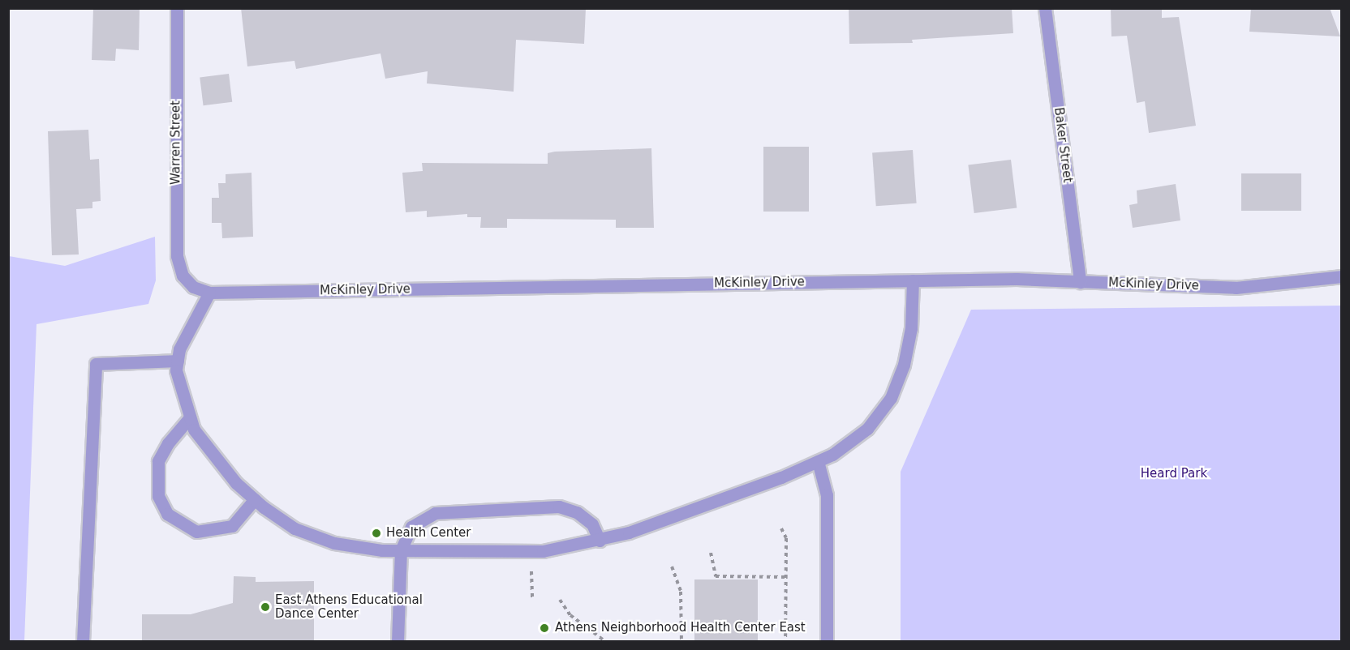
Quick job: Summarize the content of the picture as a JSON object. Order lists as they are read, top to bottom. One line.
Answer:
{"streets":{"street":["Warren Street","Baker Street","McKinley Drive"]},"crossings":[["Warren Street","McKinley Drive"],["Baker Street","McKinley Drive"]],"parks":["Heard Park"],"places":["Health Center","East Athens Educational Dance Center","Athens Neighborhood Health Center East"]}
